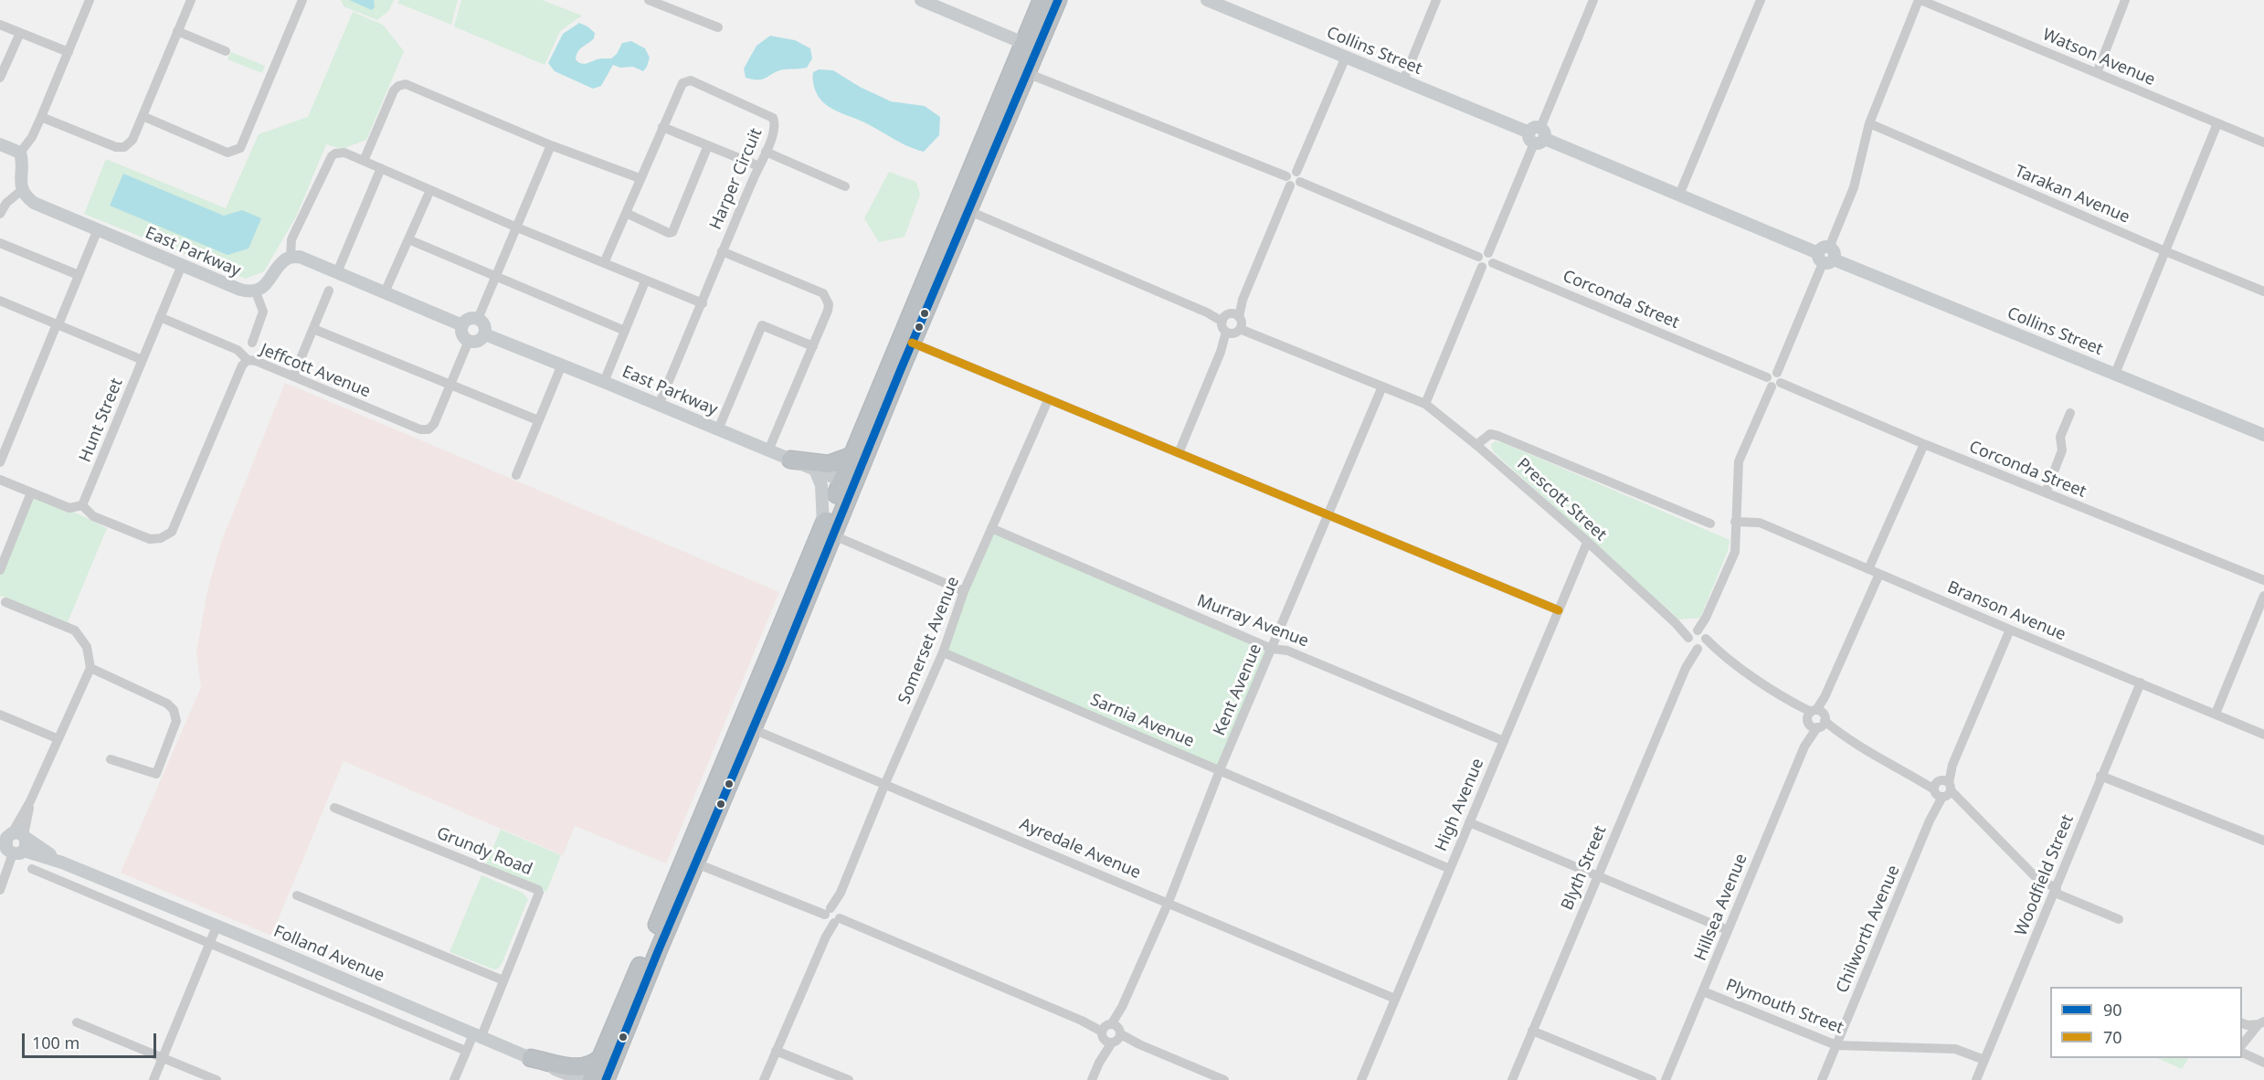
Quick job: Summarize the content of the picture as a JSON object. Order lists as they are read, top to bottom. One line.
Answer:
{"streets":{"street":["Collins Street","Watson Avenue","Harper Circuit","Tarakan Avenue","East Parkway","Corconda Street","Jeffcott Avenue","Hunt Street","Prescott Street","Branson Avenue","Murray Avenue","Somerset Avenue","Kent Avenue","Sarnia Avenue","High Avenue","Ayredale Avenue","Grundy Road","Blyth Street","Woodfield Street","Hillsea Avenue","Chilworth Avenue","Folland Avenue","Plymouth Street"]},"crossings":[["Collins Street","Blyth Street"],["Watson Avenue","Blyth Street"],["Harper Circuit","East Parkway"],["Tarakan Avenue","Blyth Street"],["East Parkway","Jeffcott Avenue"],["East Parkway","Hunt Street"],["Corconda Street","Blyth Street"],["Jeffcott Avenue","Hunt Street"],["Prescott Street","High Avenue"],["Prescott Street","Blyth Street"],["Prescott Street","Woodfield Street"],["Prescott Street","Hillsea Avenue"],["Prescott Street","Chilworth Avenue"],["Branson Avenue","Blyth Street"],["Branson Avenue","Woodfield Street"],["Branson Avenue","Hillsea Avenue"],["Branson Avenue","Chilworth Avenue"],["Murray Avenue","Somerset Avenue"],["Murray Avenue","Kent Avenue"],["Murray Avenue","High Avenue"],["Somerset Avenue","Sarnia Avenue"],["Somerset Avenue","Ayredale Avenue"],["Kent Avenue","Sarnia Avenue"],["Kent Avenue","Ayredale Avenue"],["Sarnia Avenue","High Avenue"],["High Avenue","Ayredale Avenue"],["Grundy Road","Folland Avenue"],["Woodfield Street","Plymouth Street"],["Hillsea Avenue","Plymouth Street"],["Chilworth Avenue","Plymouth Street"]],"lines":["transit line 90","transit line 70"],"legend":["90","70"],"scale_bar":"100 m"}
